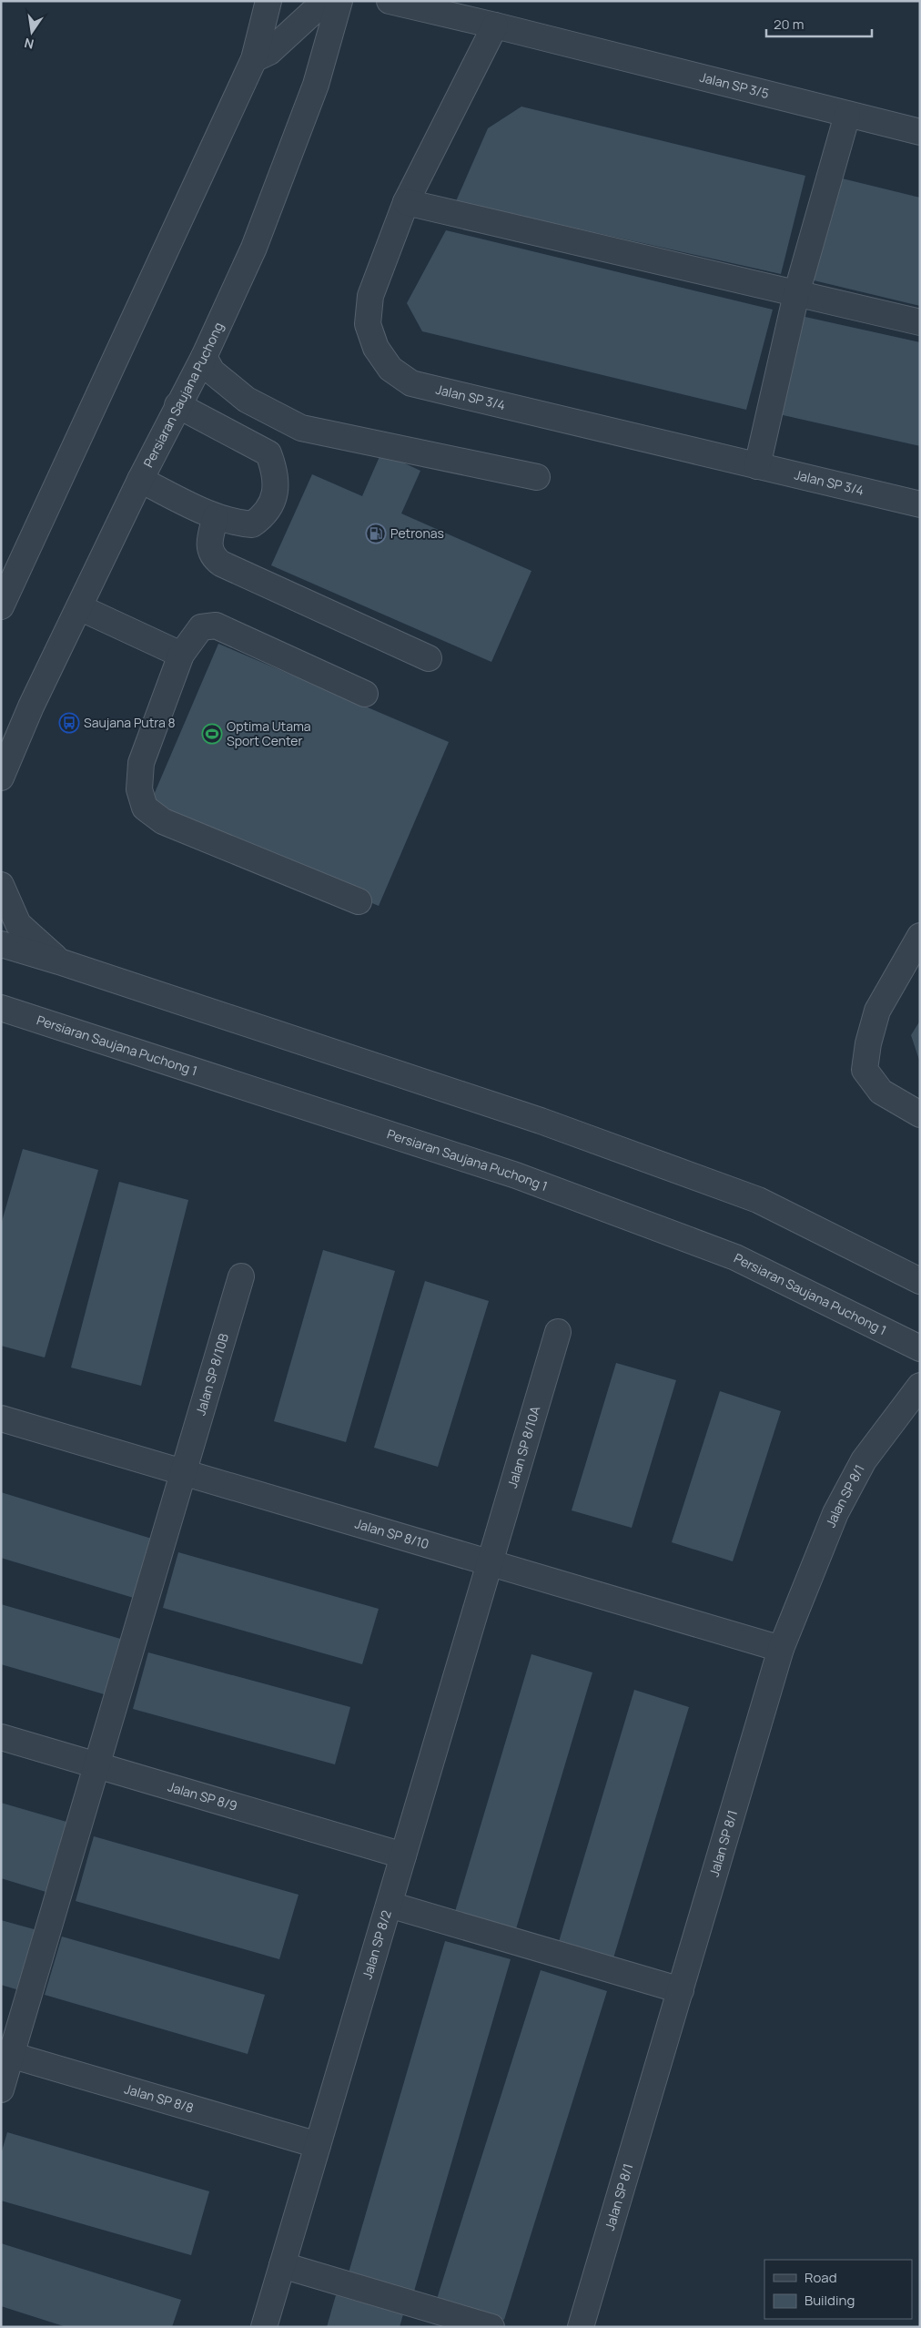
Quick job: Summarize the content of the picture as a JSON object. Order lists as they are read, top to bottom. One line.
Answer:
{"streets":{"street":["Jalan SP 3/5","Persiaran Saujana Puchong","Jalan SP 3/4","Persiaran Saujana Puchong 1","Jalan SP 8/10B","Jalan SP 8/10A","Jalan SP 8/1","Jalan SP 8/10","Jalan SP 8/9","Jalan SP 8/2","Jalan SP 8/8"]},"crossings":[["Jalan SP 3/5","Jalan SP 3/4"],["Jalan SP 8/10B","Jalan SP 8/10"],["Jalan SP 8/10B","Jalan SP 8/9"],["Jalan SP 8/10B","Jalan SP 8/8"],["Jalan SP 8/10A","Jalan SP 8/10"],["Jalan SP 8/10A","Jalan SP 8/2"],["Jalan SP 8/1","Jalan SP 8/10"],["Jalan SP 8/10","Jalan SP 8/2"],["Jalan SP 8/9","Jalan SP 8/2"],["Jalan SP 8/2","Jalan SP 8/8"]],"places":{"fuel station":["Petronas"],"bus stop":["Saujana Putra 8"],"sports":["Optima Utama Sport Center"]},"legend":["Road","Building"],"scale_bar":"20 m","north":"bottom"}
